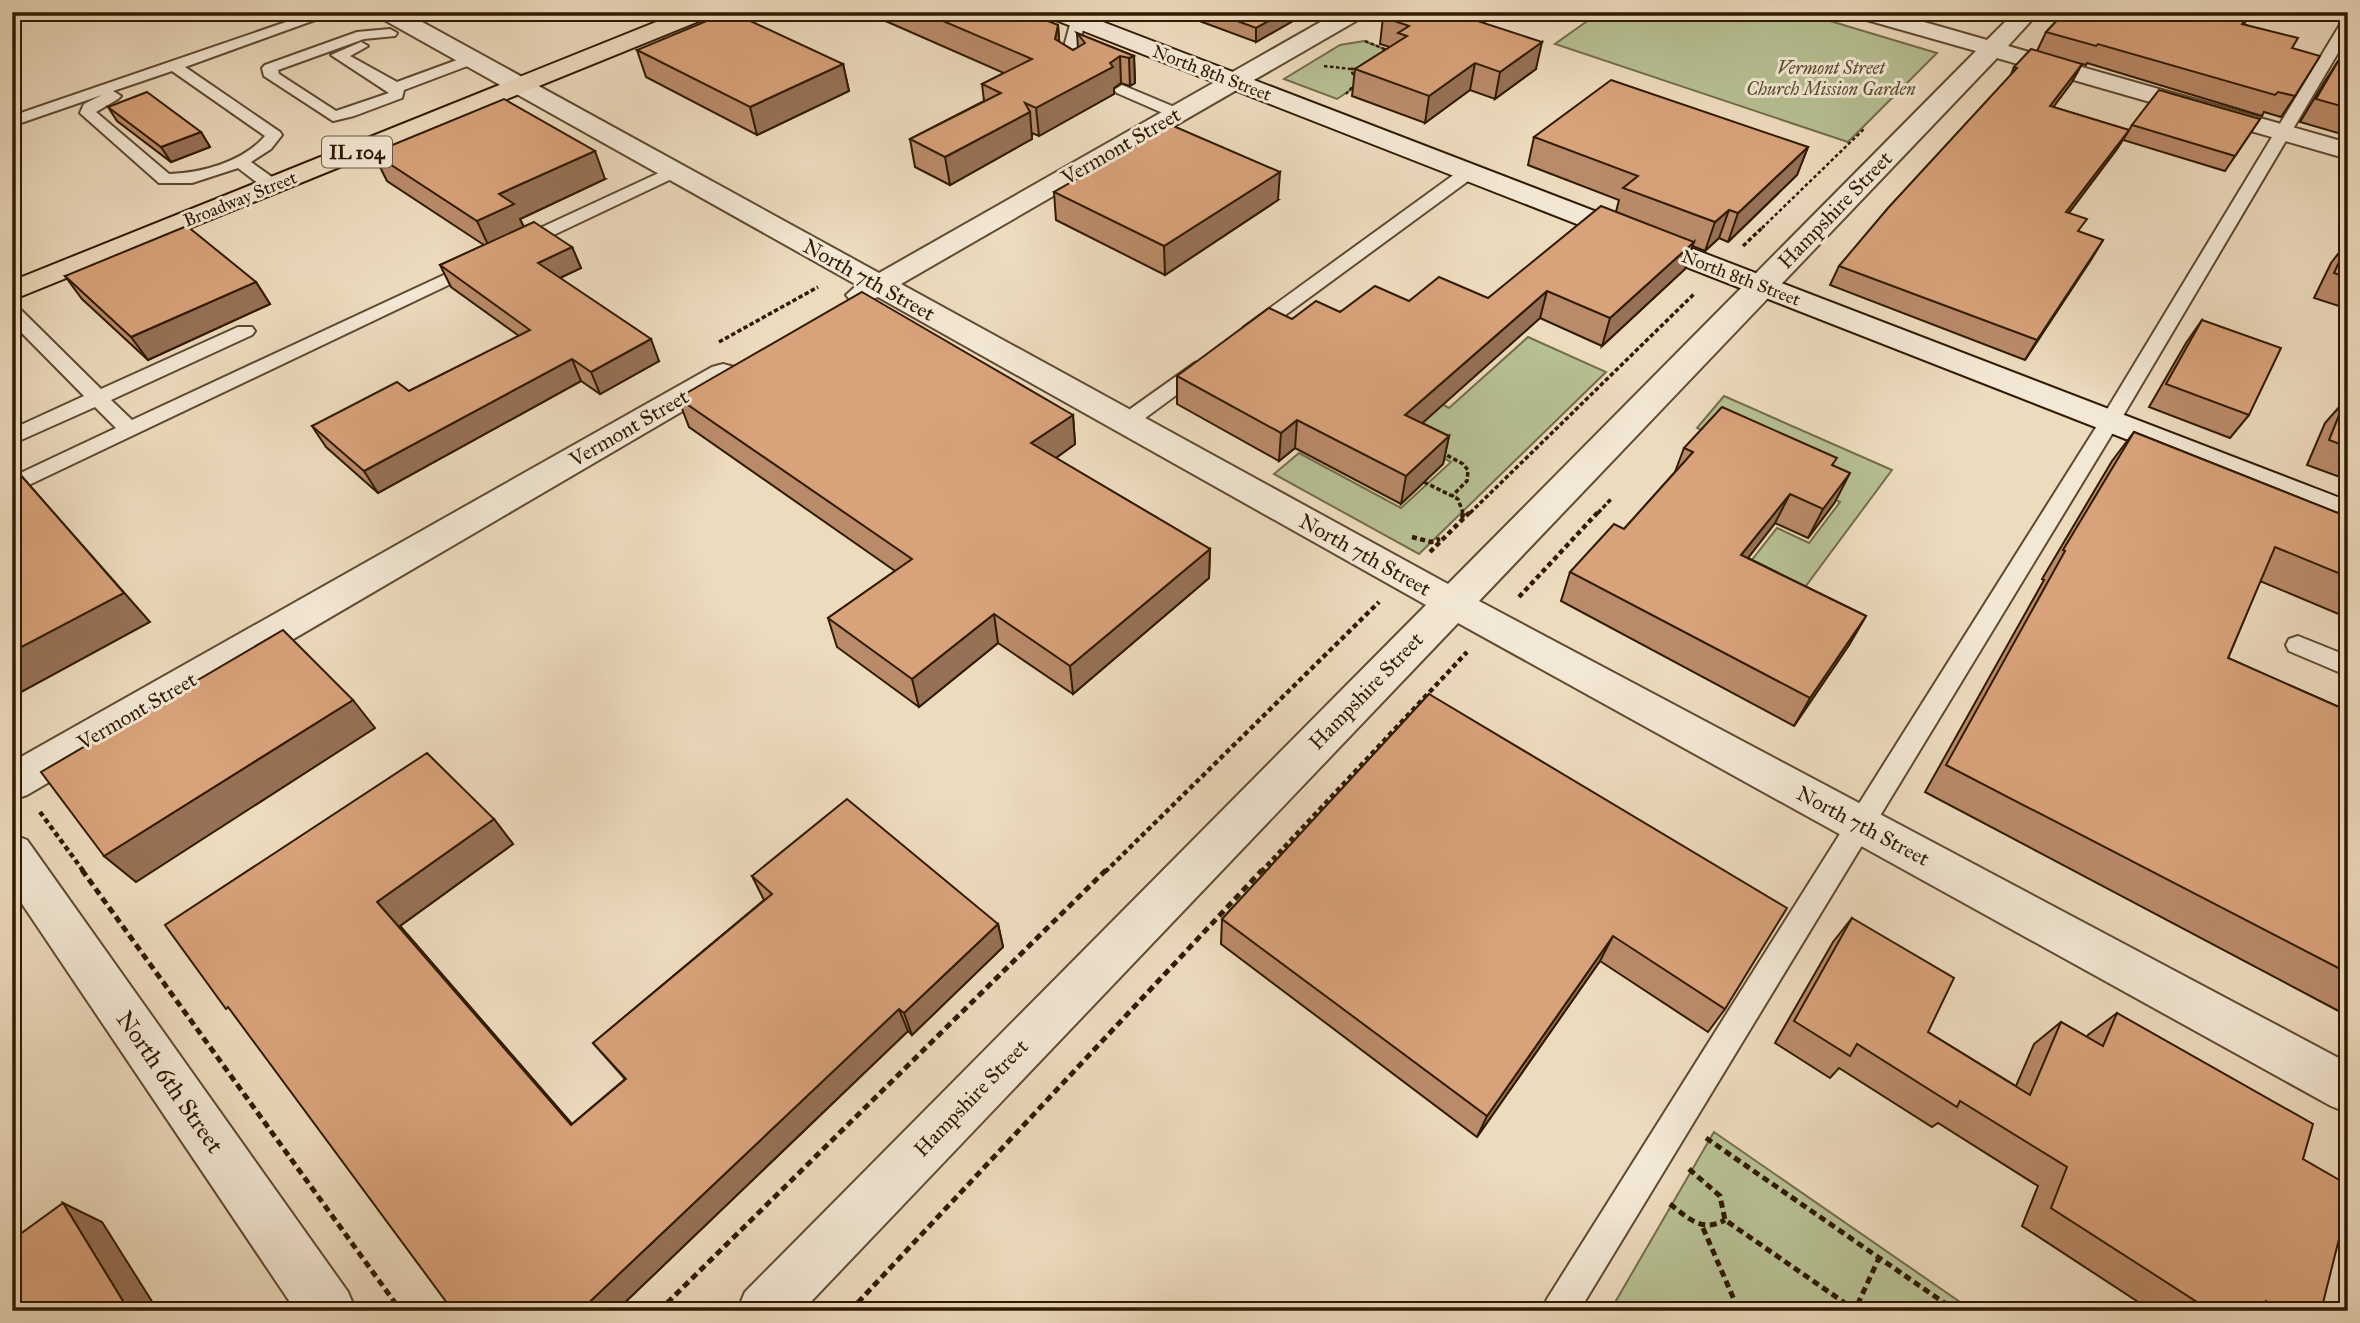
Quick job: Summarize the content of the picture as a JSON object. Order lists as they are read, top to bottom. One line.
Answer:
{"streets":{"main road":["IL 104","Broadway Street"],"street":["North 8th Street","Vermont Street","Hampshire Street","North 7th Street","North 6th Street"]},"crossings":[["North 8th Street","Vermont Street"],["North 8th Street","Hampshire Street"],["Vermont Street","North 7th Street"],["Broadway Street","North 7th Street"],["Hampshire Street","North 7th Street"]],"parks":["Vermont Street Church Mission Garden"]}
